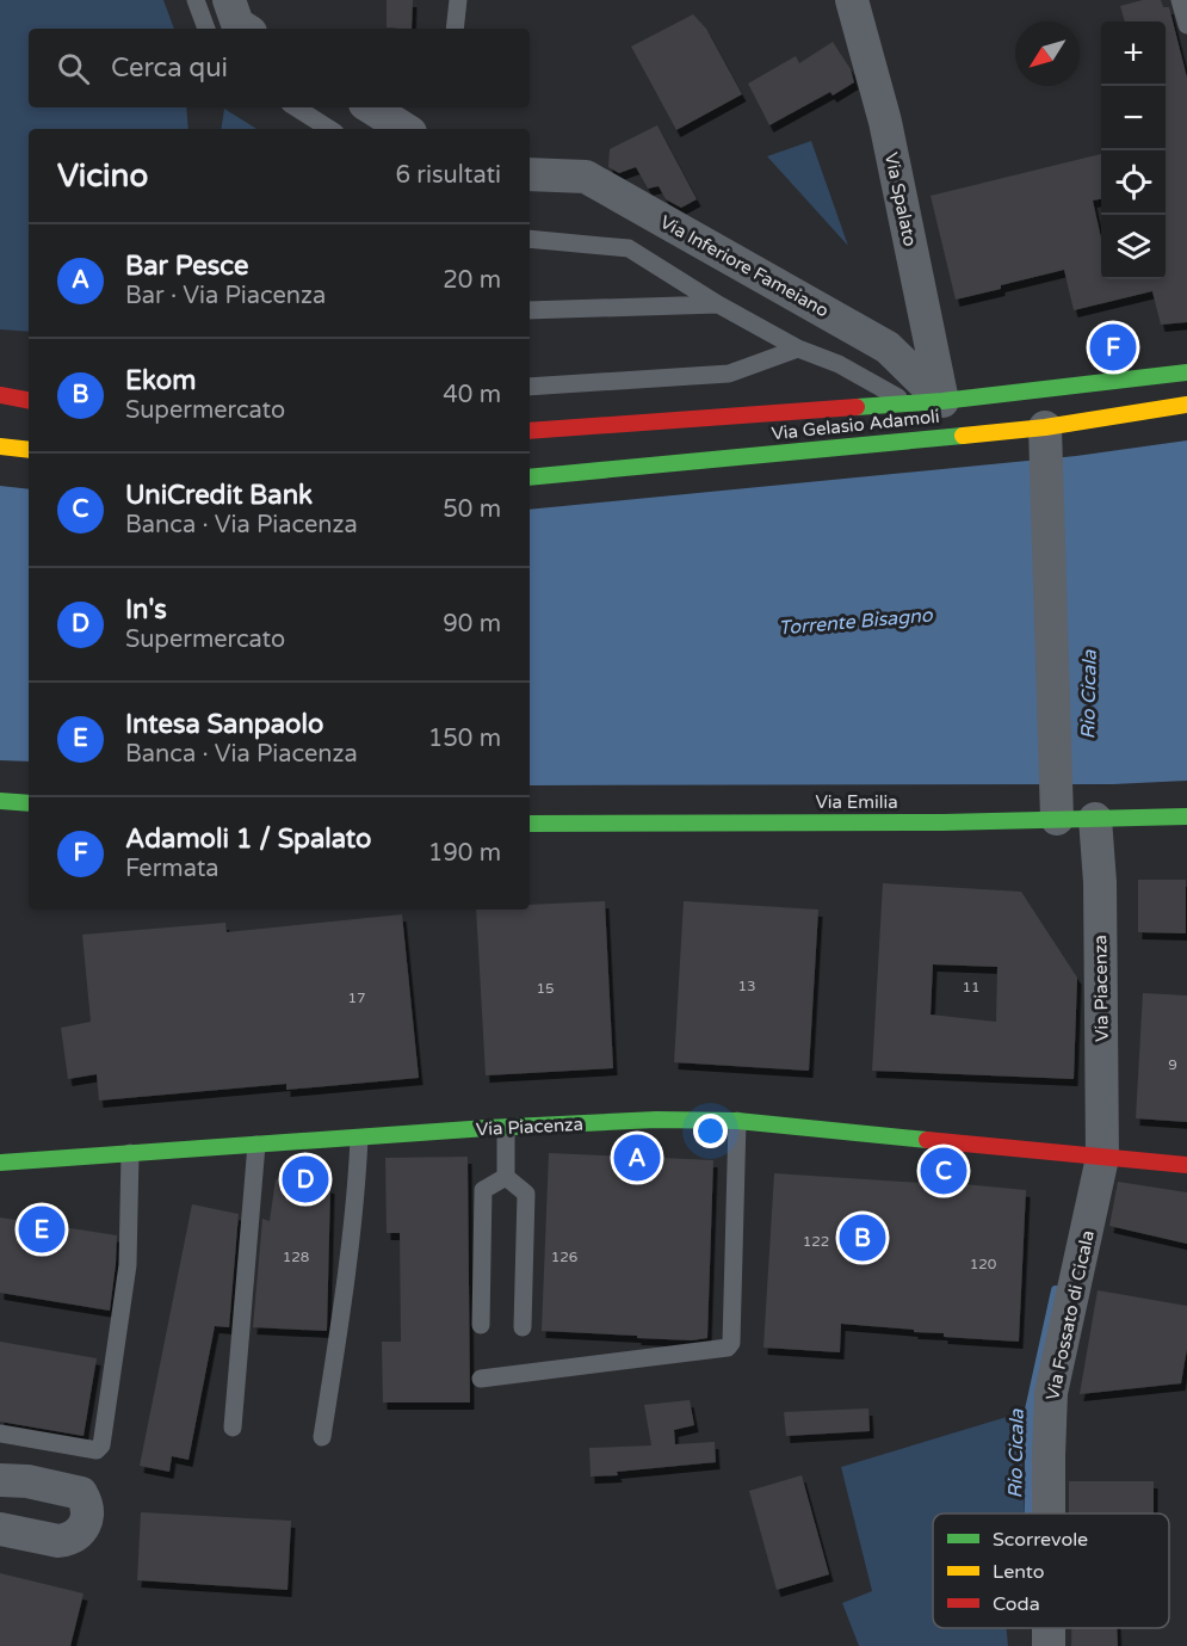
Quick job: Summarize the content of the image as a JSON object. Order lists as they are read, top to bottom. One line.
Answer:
{"streets":{"main road":["Via Gelasio Adamoli","Via Emilia","Via Piacenza"],"street":["Via Spalato","Via Inferiore Fameiano","Via Fossato di Cicala"]},"crossings":[["Via Spalato","Via Inferiore Fameiano"],["Via Spalato","Via Gelasio Adamoli"],["Via Inferiore Fameiano","Via Gelasio Adamoli"],["Via Emilia","Via Piacenza"],["Via Piacenza","Via Fossato di Cicala"]],"water":["Torrente Bisagno","Rio Cicala"],"house_numbers":["13","11","15","17","9","122","128","126","120"],"legend":["Scorrevole","Lento","Coda"],"north":"bottom left","page":{"map_buttons":["+","−"],"search":"Cerca qui","heading":["Vicino","6 risultati"],"list":[{"mark":"A","name":"Bar Pesce","note":"Bar · Via Piacenza","value":"20 m"},{"mark":"B","name":"Ekom","note":"Supermercato","value":"40 m"},{"mark":"C","name":"UniCredit Bank","note":"Banca · Via Piacenza","value":"50 m"},{"mark":"D","name":"In's","note":"Supermercato","value":"90 m"},{"mark":"E","name":"Intesa Sanpaolo","note":"Banca · Via Piacenza","value":"150 m"},{"mark":"F","name":"Adamoli 1 / Spalato","note":"Fermata","value":"190 m"}],"pins":["F","A","C","D","E","B"]}}
